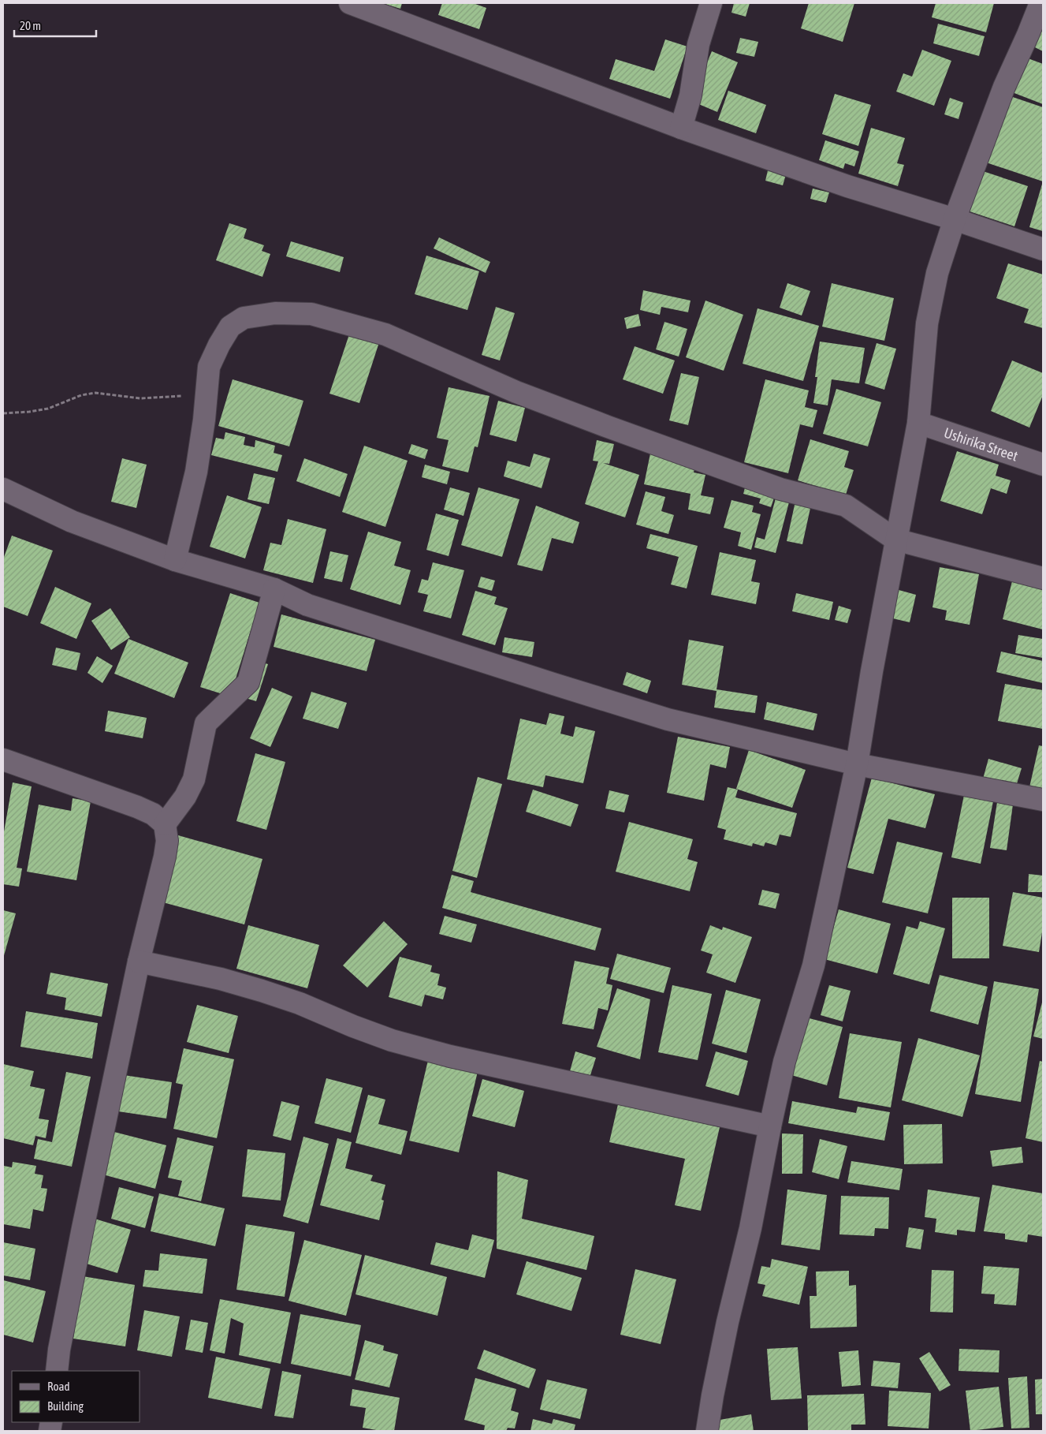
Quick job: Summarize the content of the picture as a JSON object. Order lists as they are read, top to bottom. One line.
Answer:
{"streets":{"street":["Ushirika Street"]},"legend":["Road","Building"],"scale_bar":"20 m"}
